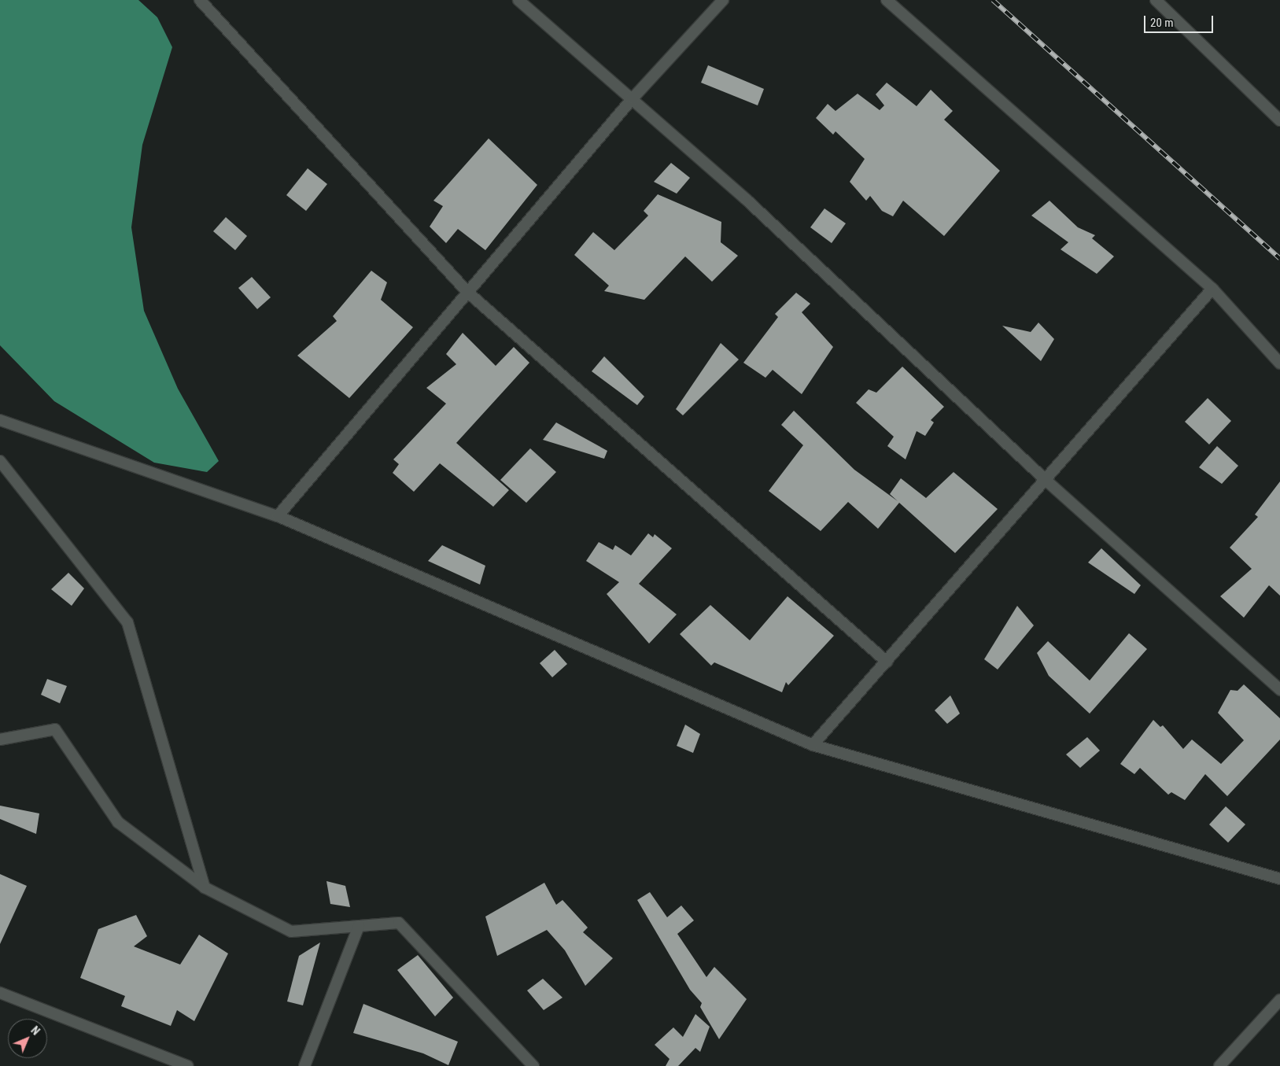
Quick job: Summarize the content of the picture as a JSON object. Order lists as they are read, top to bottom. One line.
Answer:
{"scale_bar":"20 m","north":"top right"}
